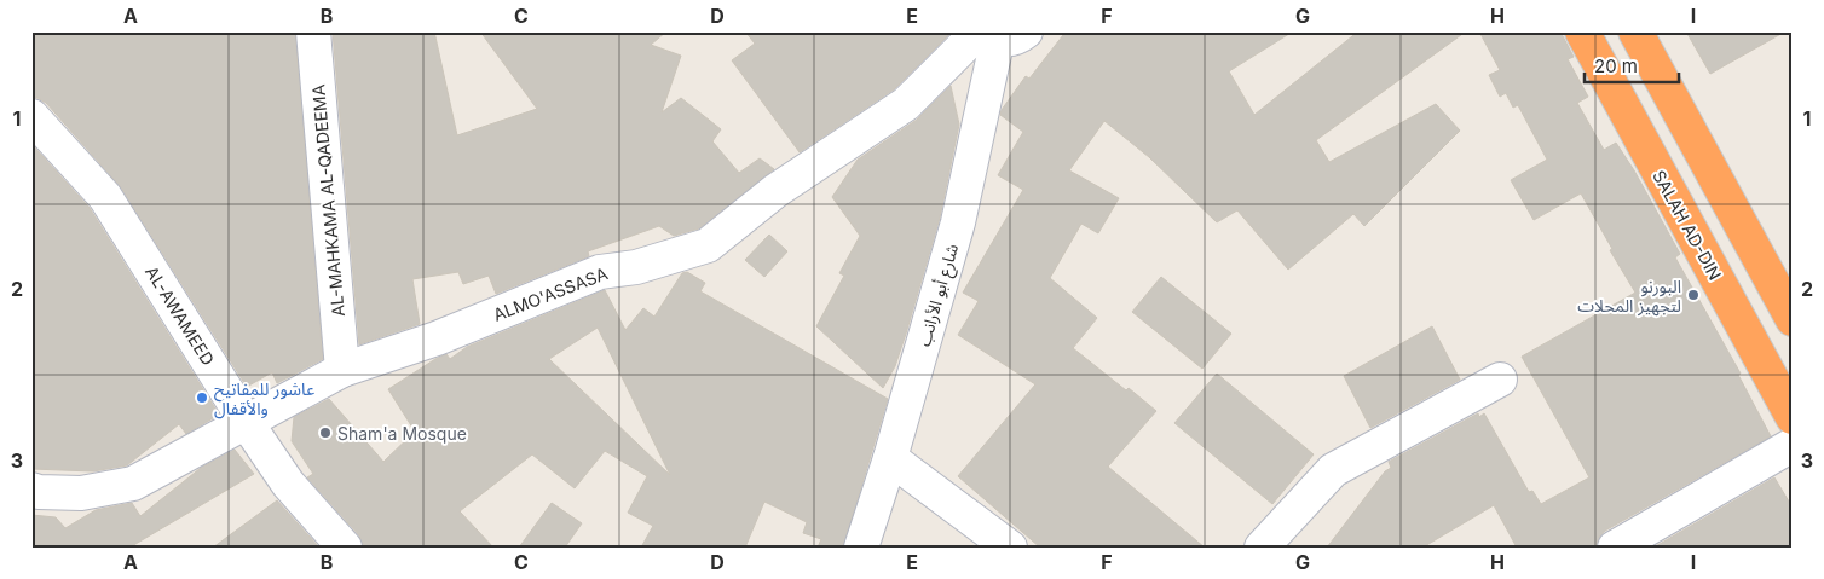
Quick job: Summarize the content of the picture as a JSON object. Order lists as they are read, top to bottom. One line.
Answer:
{"streets":{"highway":["SALAH AD-DIN"],"street":["AL-MAHKAMA AL-QADEEMA","ALMO'ASSASA","شارع أبو الأرانب","AL-AWAMEED"]},"crossings":[["AL-MAHKAMA AL-QADEEMA","ALMO'ASSASA"],["ALMO'ASSASA","شارع أبو الأرانب"],["ALMO'ASSASA","AL-AWAMEED"]],"places":["البورنو لتجهيز المحلات","عاشور للمفاتيح والأقفال","Sham'a Mosque"],"scale_bar":"20 m","grid":{"columns":["A","B","C","D","E","F","G","H","I"],"rows":["1","2","3"]}}
